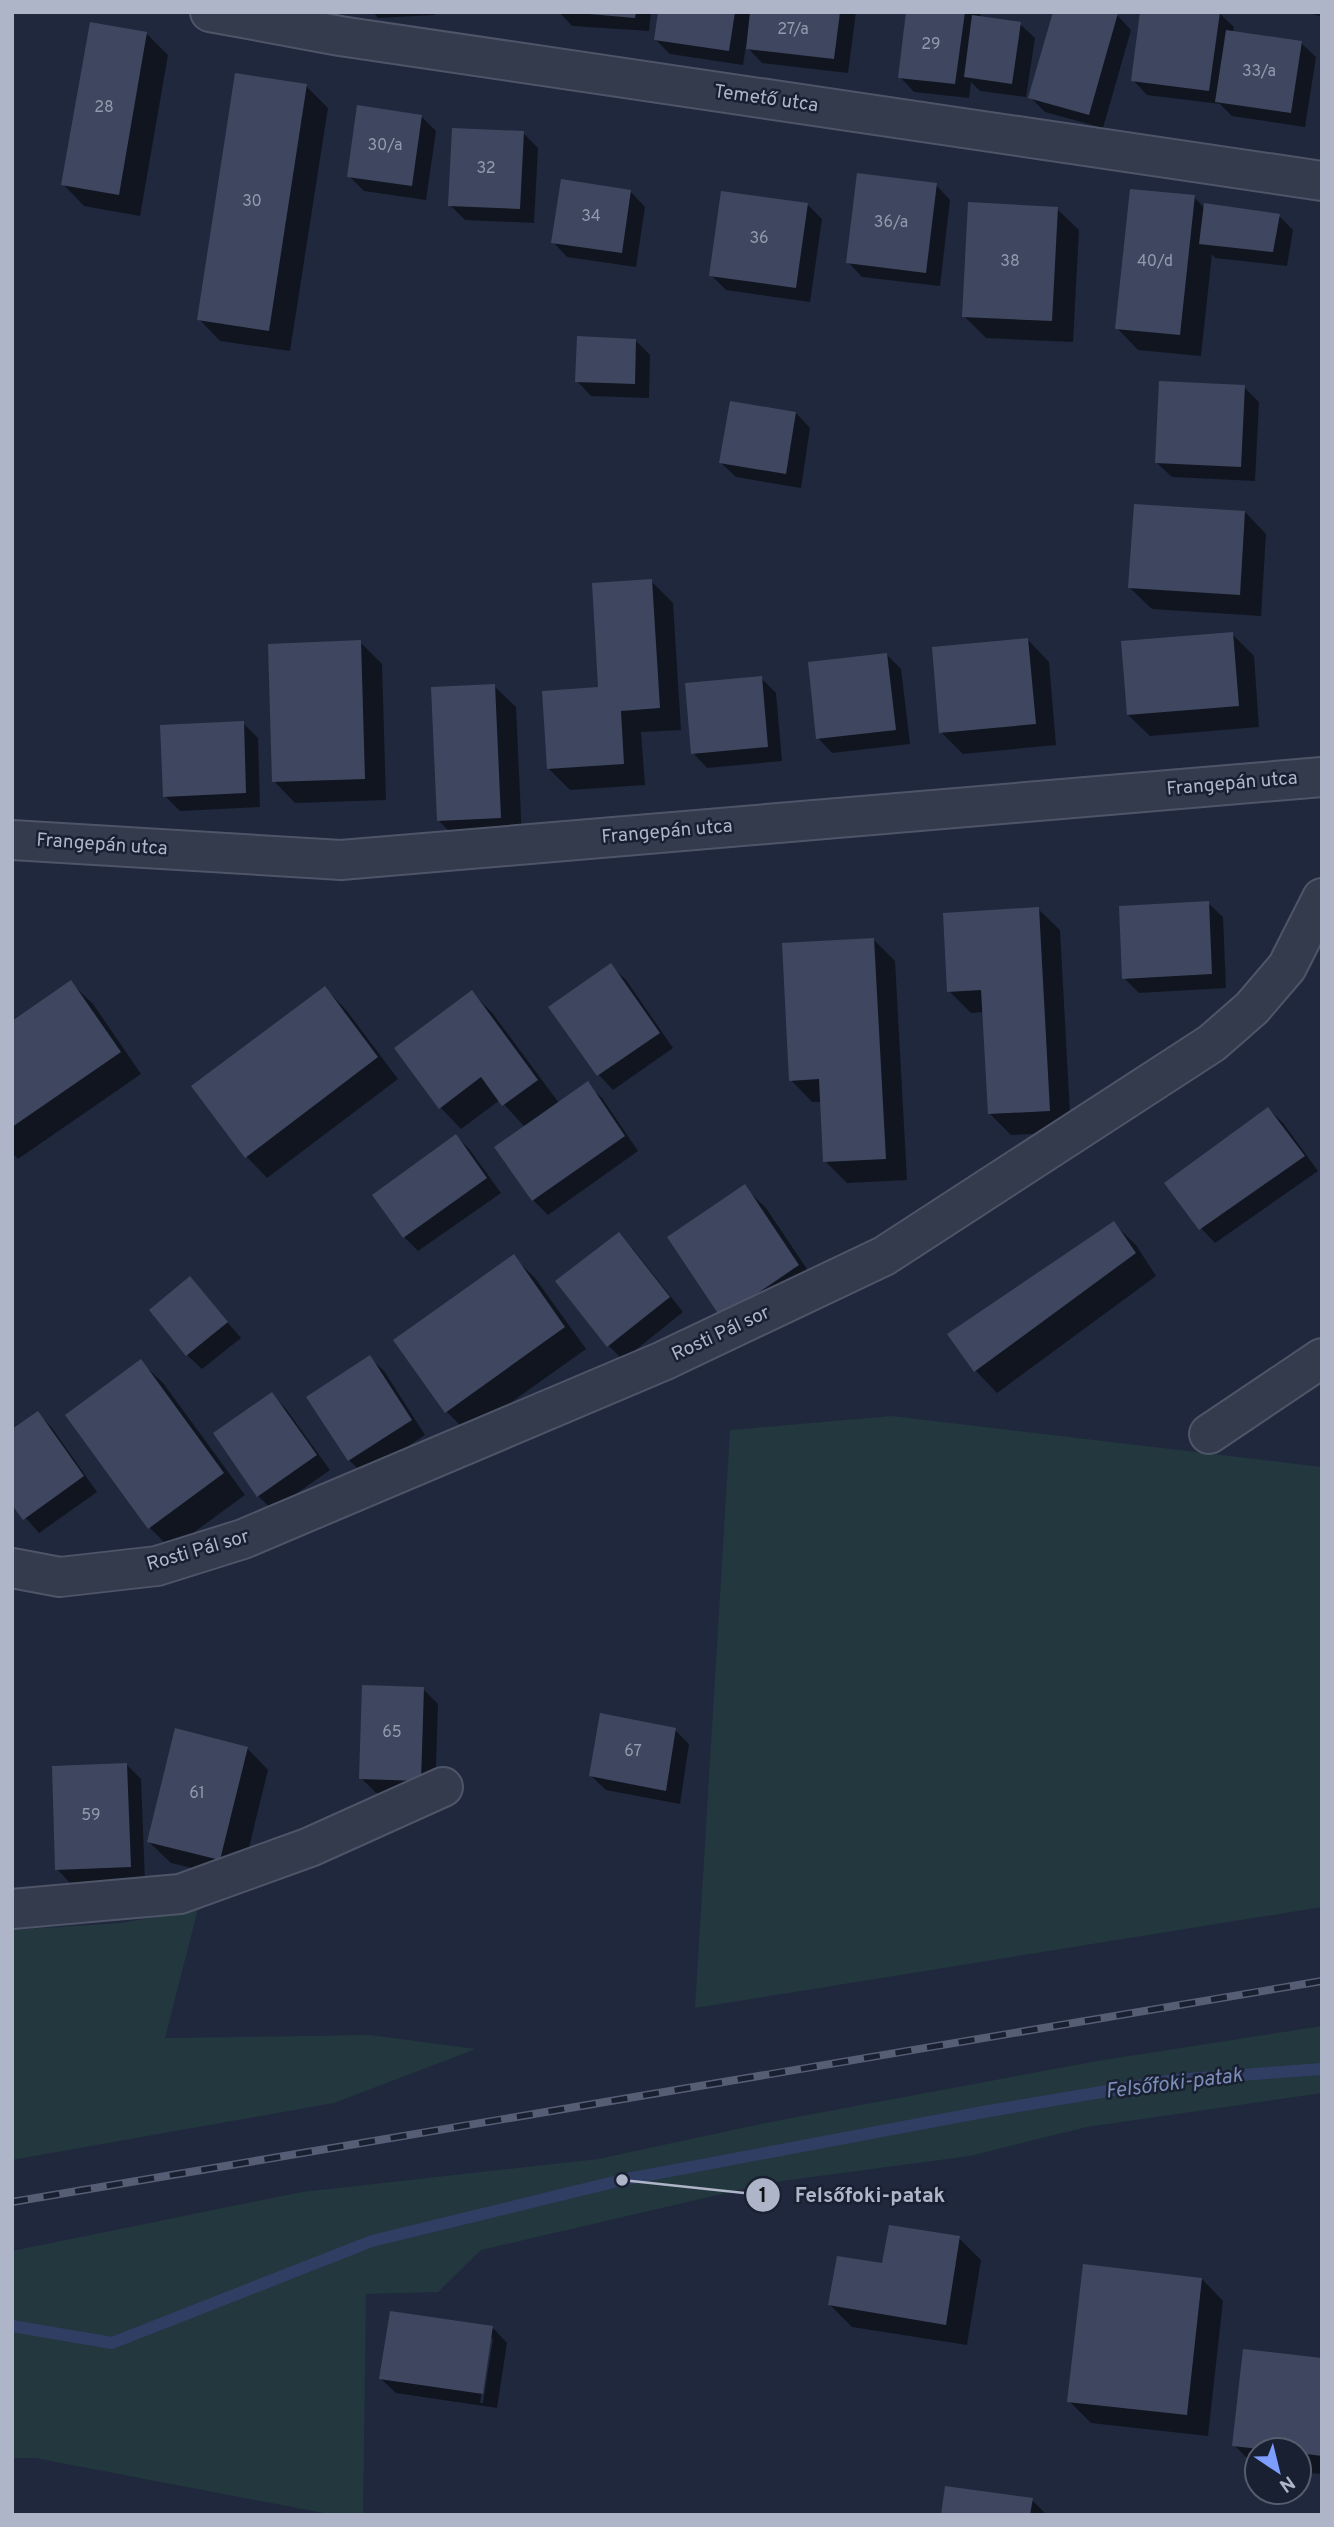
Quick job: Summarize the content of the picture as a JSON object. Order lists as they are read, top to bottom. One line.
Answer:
{"streets":{"street":["Temető utca","Frangepán utca","Rosti Pál sor"]},"water":["Felsőfoki-patak"],"places":["Felsőfoki-patak"],"house_numbers":["27/a","29","33/a","28","30/a","32","30","34","36/a","36","38","40/d","65","67","61","59"],"north":"bottom right"}
